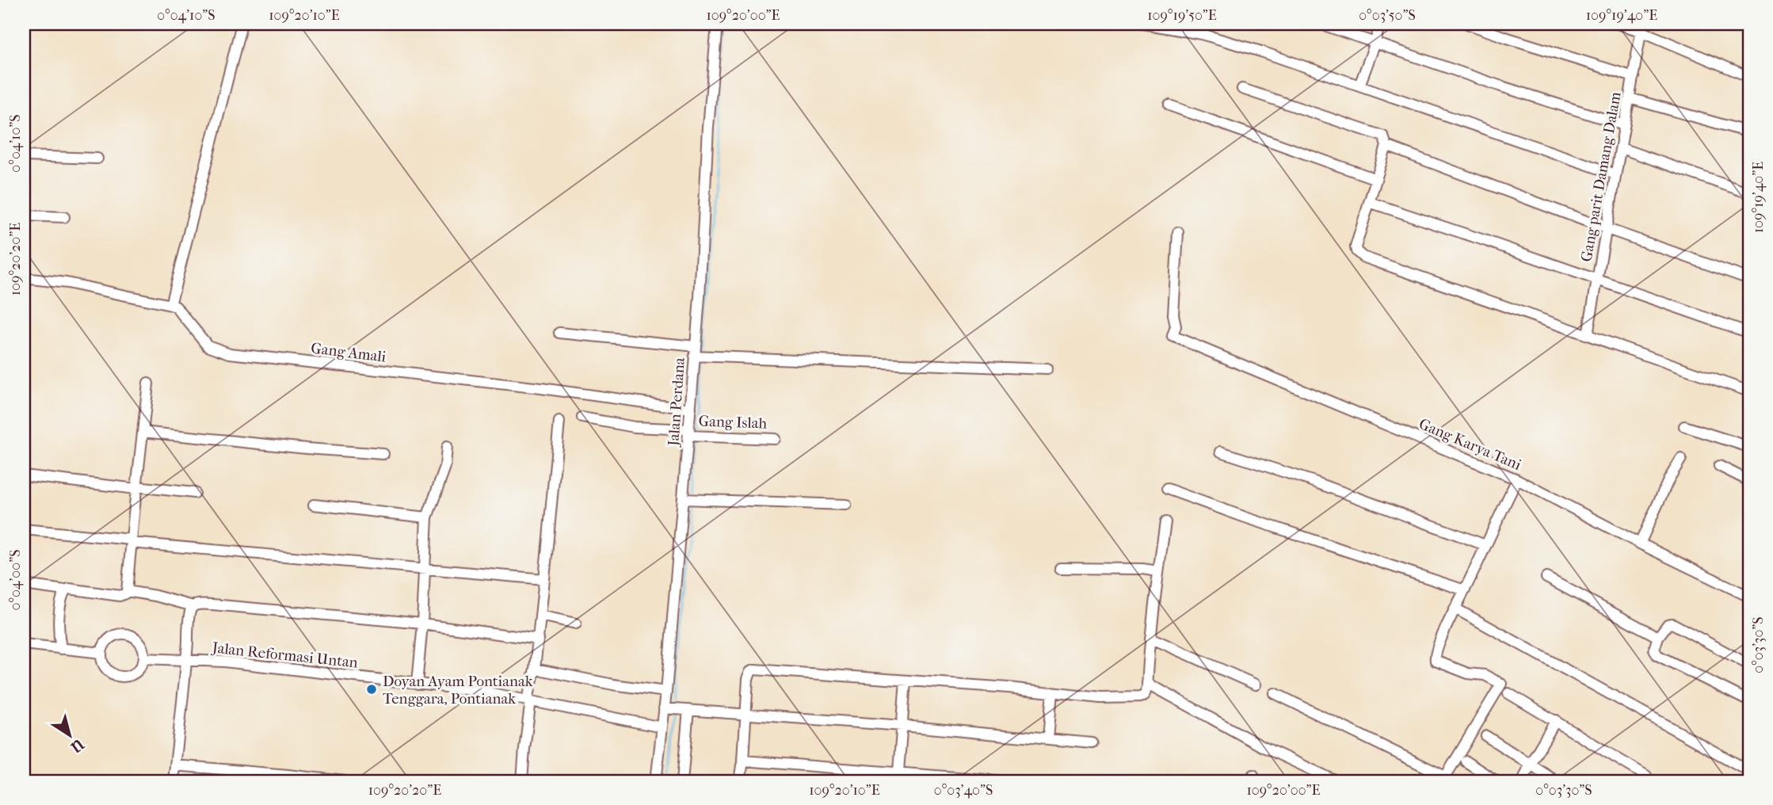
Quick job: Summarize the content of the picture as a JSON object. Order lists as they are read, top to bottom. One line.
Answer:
{"streets":{"street":["Gang parit Damang Dalam","Gang Amali","Jalan Perdana","Gang Islah","Gang Karya Tani","Jalan Reformasi Untan"]},"crossings":[["Gang Amali","Jalan Perdana"],["Jalan Perdana","Gang Islah"],["Jalan Perdana","Jalan Reformasi Untan"]],"places":["Doyan Ayam Pontianak Tenggara, Pontianak"],"north":"bottom right","coordinates":["0°04'10\"S","109°20'10\"E","109°20'00\"E","109°19'50\"E","0°03'50\"S","109°19'40\"E","109°20'20\"E","0°04'00\"S","0°03'30\"S","0°03'40\"S"]}
